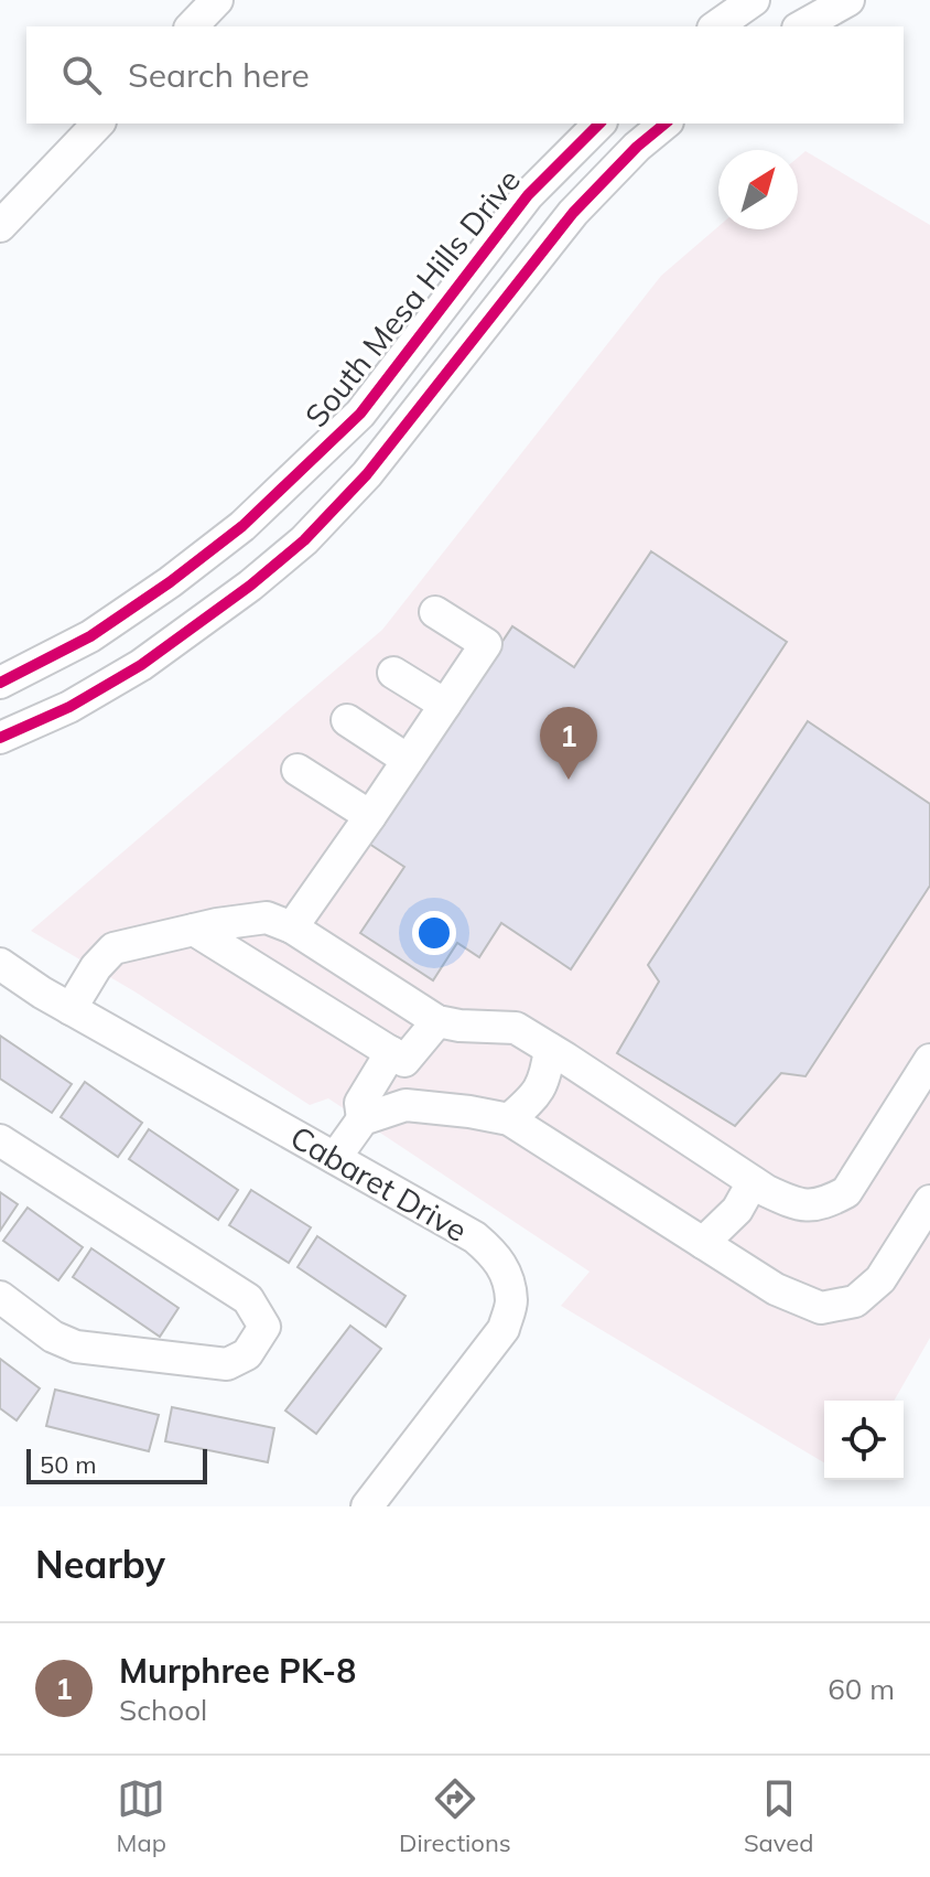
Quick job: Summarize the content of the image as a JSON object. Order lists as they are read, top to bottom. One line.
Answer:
{"streets":{"street":["South Mesa Hills Drive","Cabaret Drive"]},"scale_bar":"50 m","north":"top right","page":{"search":"Search here","pins":"1","scale":"50 m","heading":"Nearby","list":[{"mark":"1","name":"Murphree PK-8","note":"School","value":"60 m"}],"nav":["Map","Directions","Saved"]}}
